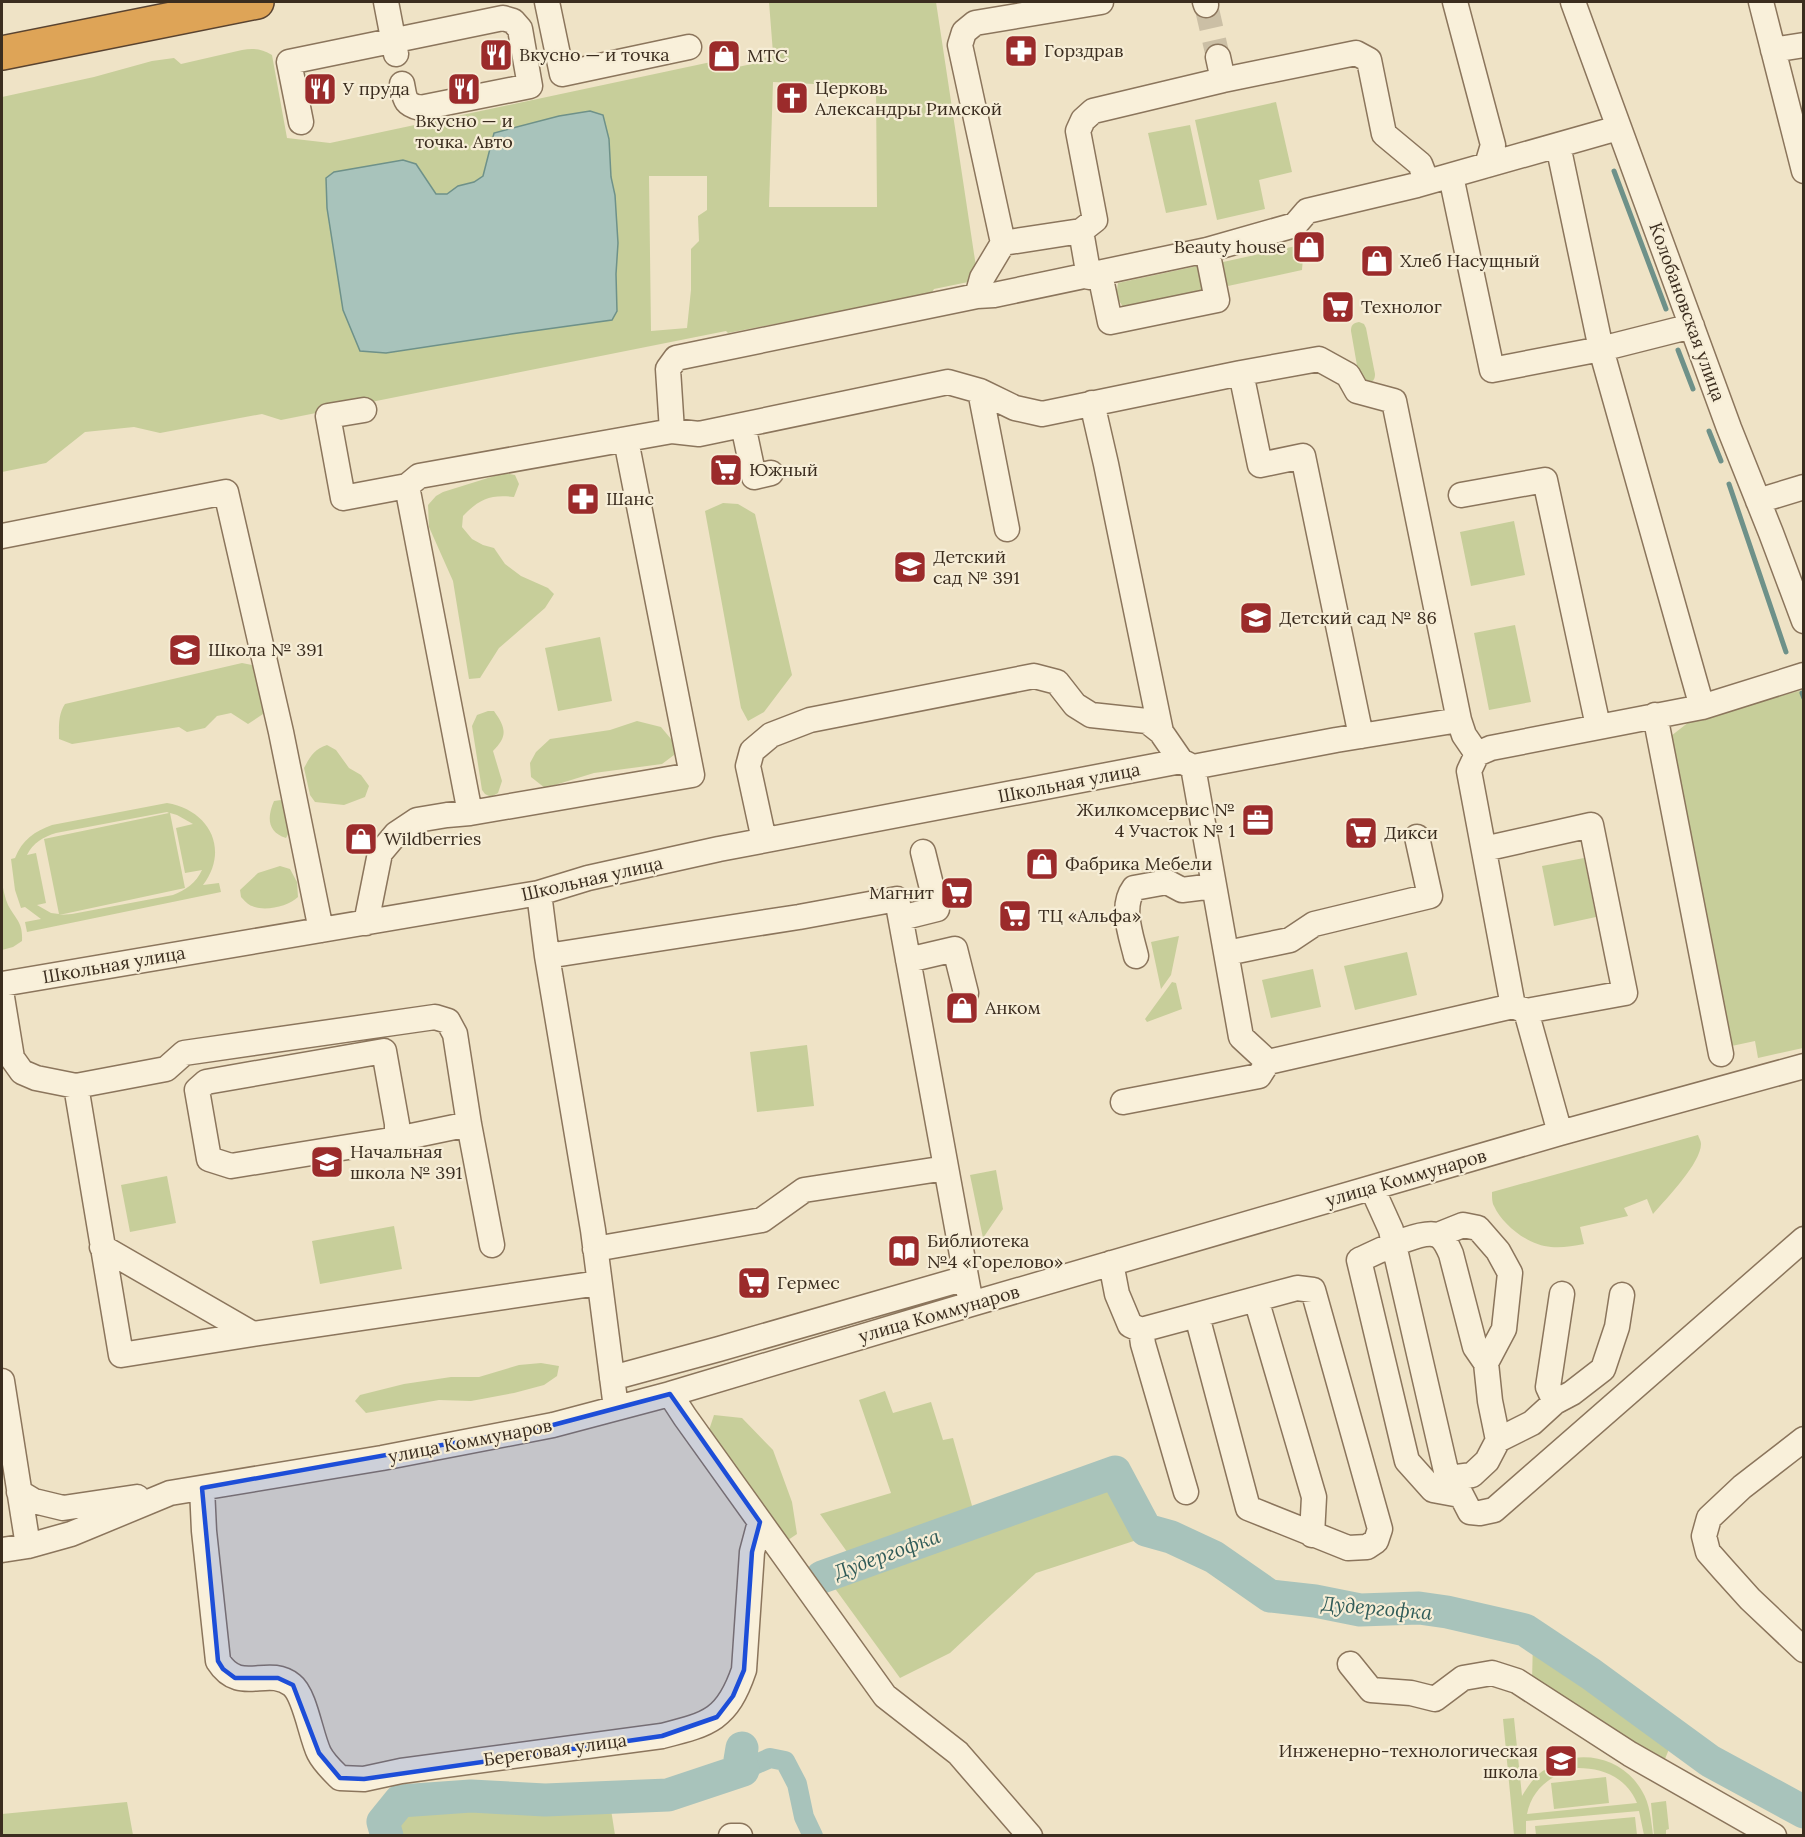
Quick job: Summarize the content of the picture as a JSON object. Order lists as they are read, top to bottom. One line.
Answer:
{"streets":{"street":["Колобановская улица","Школьная улица","улица Коммунаров","Береговая улица"]},"crossings":[["улица Коммунаров","Береговая улица"]],"water":["Дудергофка"],"places":{"pharmacy":["Горздрав","Шанс"],"restaurant":["Вкусно — и точка","У пруда","Вкусно — и точка. Авто"],"shop":["МТС","Beauty house","Хлеб Насущный","Wildberries","Фабрика Мебели","Анком"],"church":["Церковь Александры Римской"],"supermarket":["Технолог","Южный","Дикси","Магнит","ТЦ «Альфа»","Гермес"],"school or university":["Детский сад № 391","Детский сад № 86","Школа № 391","Начальная школа № 391","Инженерно-технологическая школа"],"office":["Жилкомсервис № 4 Участок № 1"],"library":["Библиотека №4 «Горелово»"]}}
